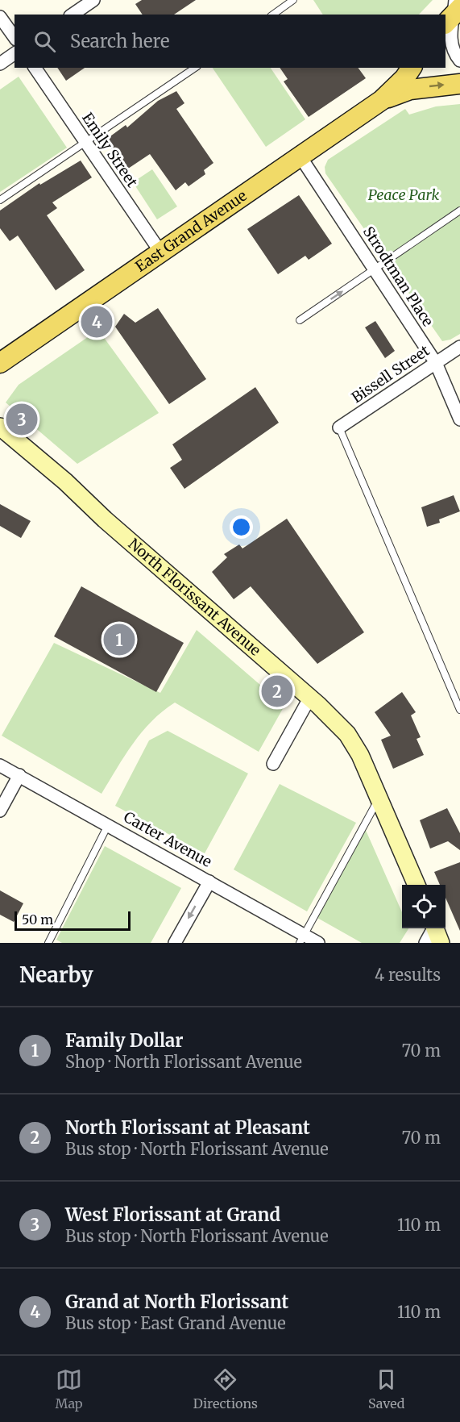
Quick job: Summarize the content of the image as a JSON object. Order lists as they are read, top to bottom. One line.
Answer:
{"streets":{"main road":["East Grand Avenue","North Florissant Avenue"],"street":["Emily Street","Strodtman Place","Bissell Street","Carter Avenue"]},"crossings":[["Emily Street","East Grand Avenue"],["East Grand Avenue","Strodtman Place"],["Strodtman Place","Bissell Street"]],"parks":["Peace Park"],"scale_bar":"50 m","page":{"search":"Search here","pins":["4","3","1","2"],"scale":"50 m","heading":["Nearby","4 results"],"list":[{"mark":"1","name":"Family Dollar","note":"Shop · North Florissant Avenue","value":"70 m"},{"mark":"2","name":"North Florissant at Pleasant","note":"Bus stop · North Florissant Avenue","value":"70 m"},{"mark":"3","name":"West Florissant at Grand","note":"Bus stop · North Florissant Avenue","value":"110 m"},{"mark":"4","name":"Grand at North Florissant","note":"Bus stop · East Grand Avenue","value":"110 m"}],"nav":["Map","Directions","Saved"]}}
